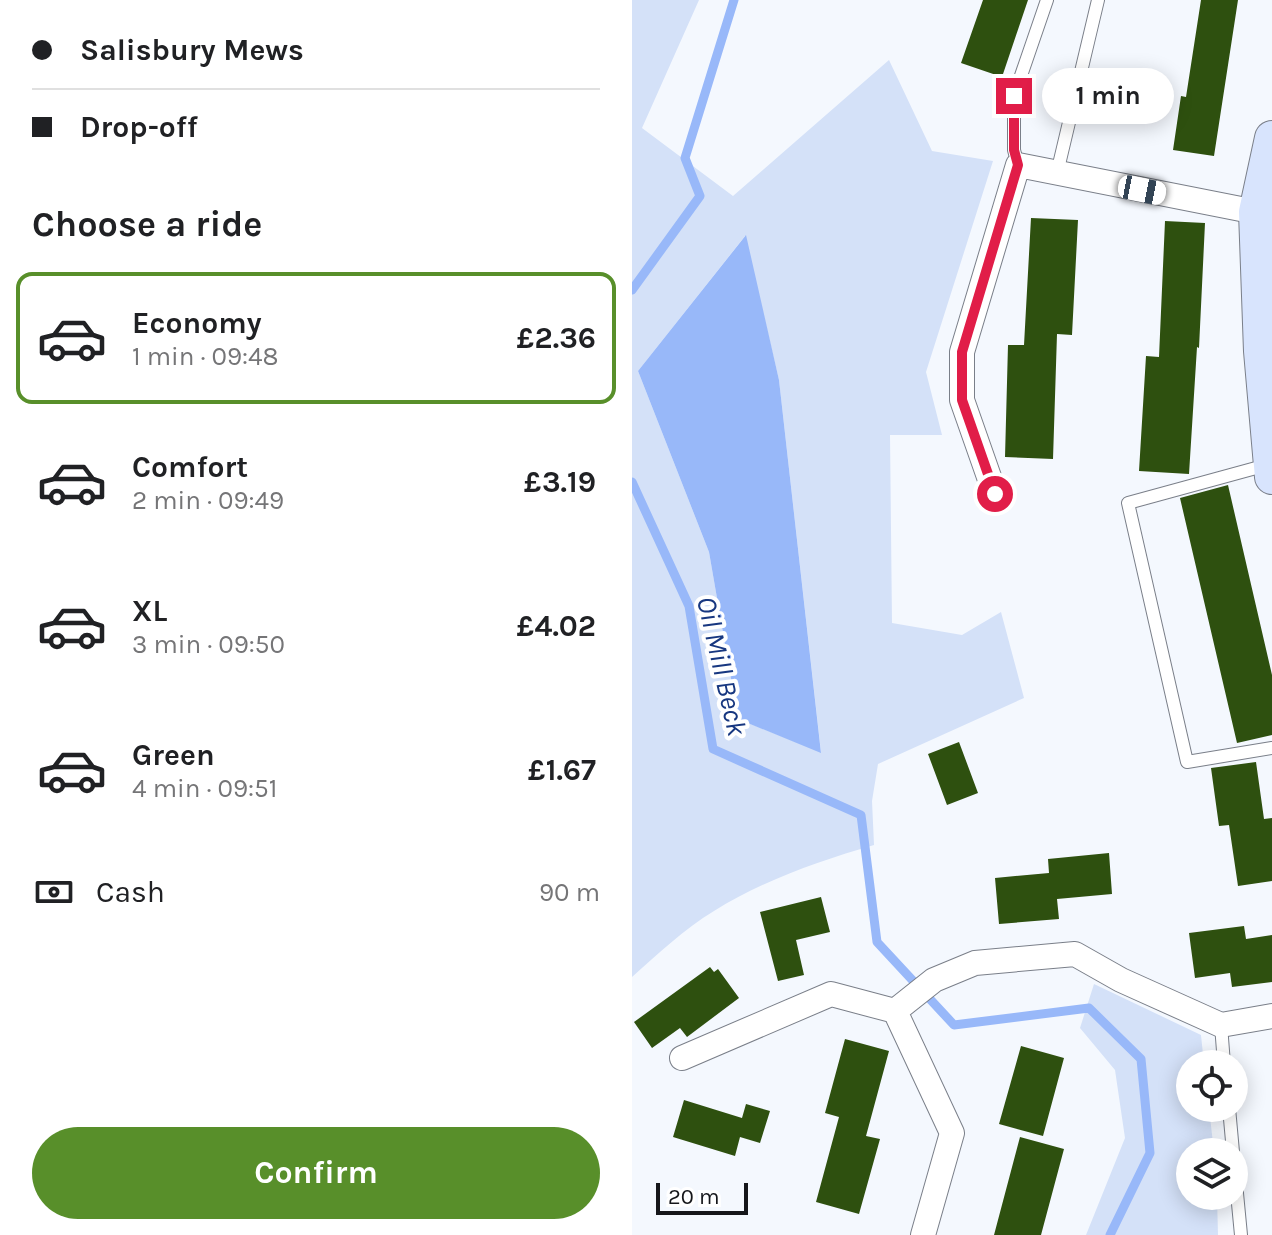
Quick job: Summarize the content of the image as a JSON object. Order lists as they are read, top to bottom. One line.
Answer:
{"water":["Oil Mill Beck"],"scale_bar":"20 m","page":{"banner":["Salisbury Mews","Drop-off"],"bubble":"1 min","heading":"Choose a ride","list":[{"name":"Economy","note":"1 min · 09:48","value":"£2.36"},{"name":"Comfort","note":"2 min · 09:49","value":"£3.19"},{"name":"XL","note":"3 min · 09:50","value":"£4.02"},{"name":"Green","note":"4 min · 09:51","value":"£1.67"}],"pay":["Cash","90 m"],"buttons":"Confirm","scale":"20 m"}}
